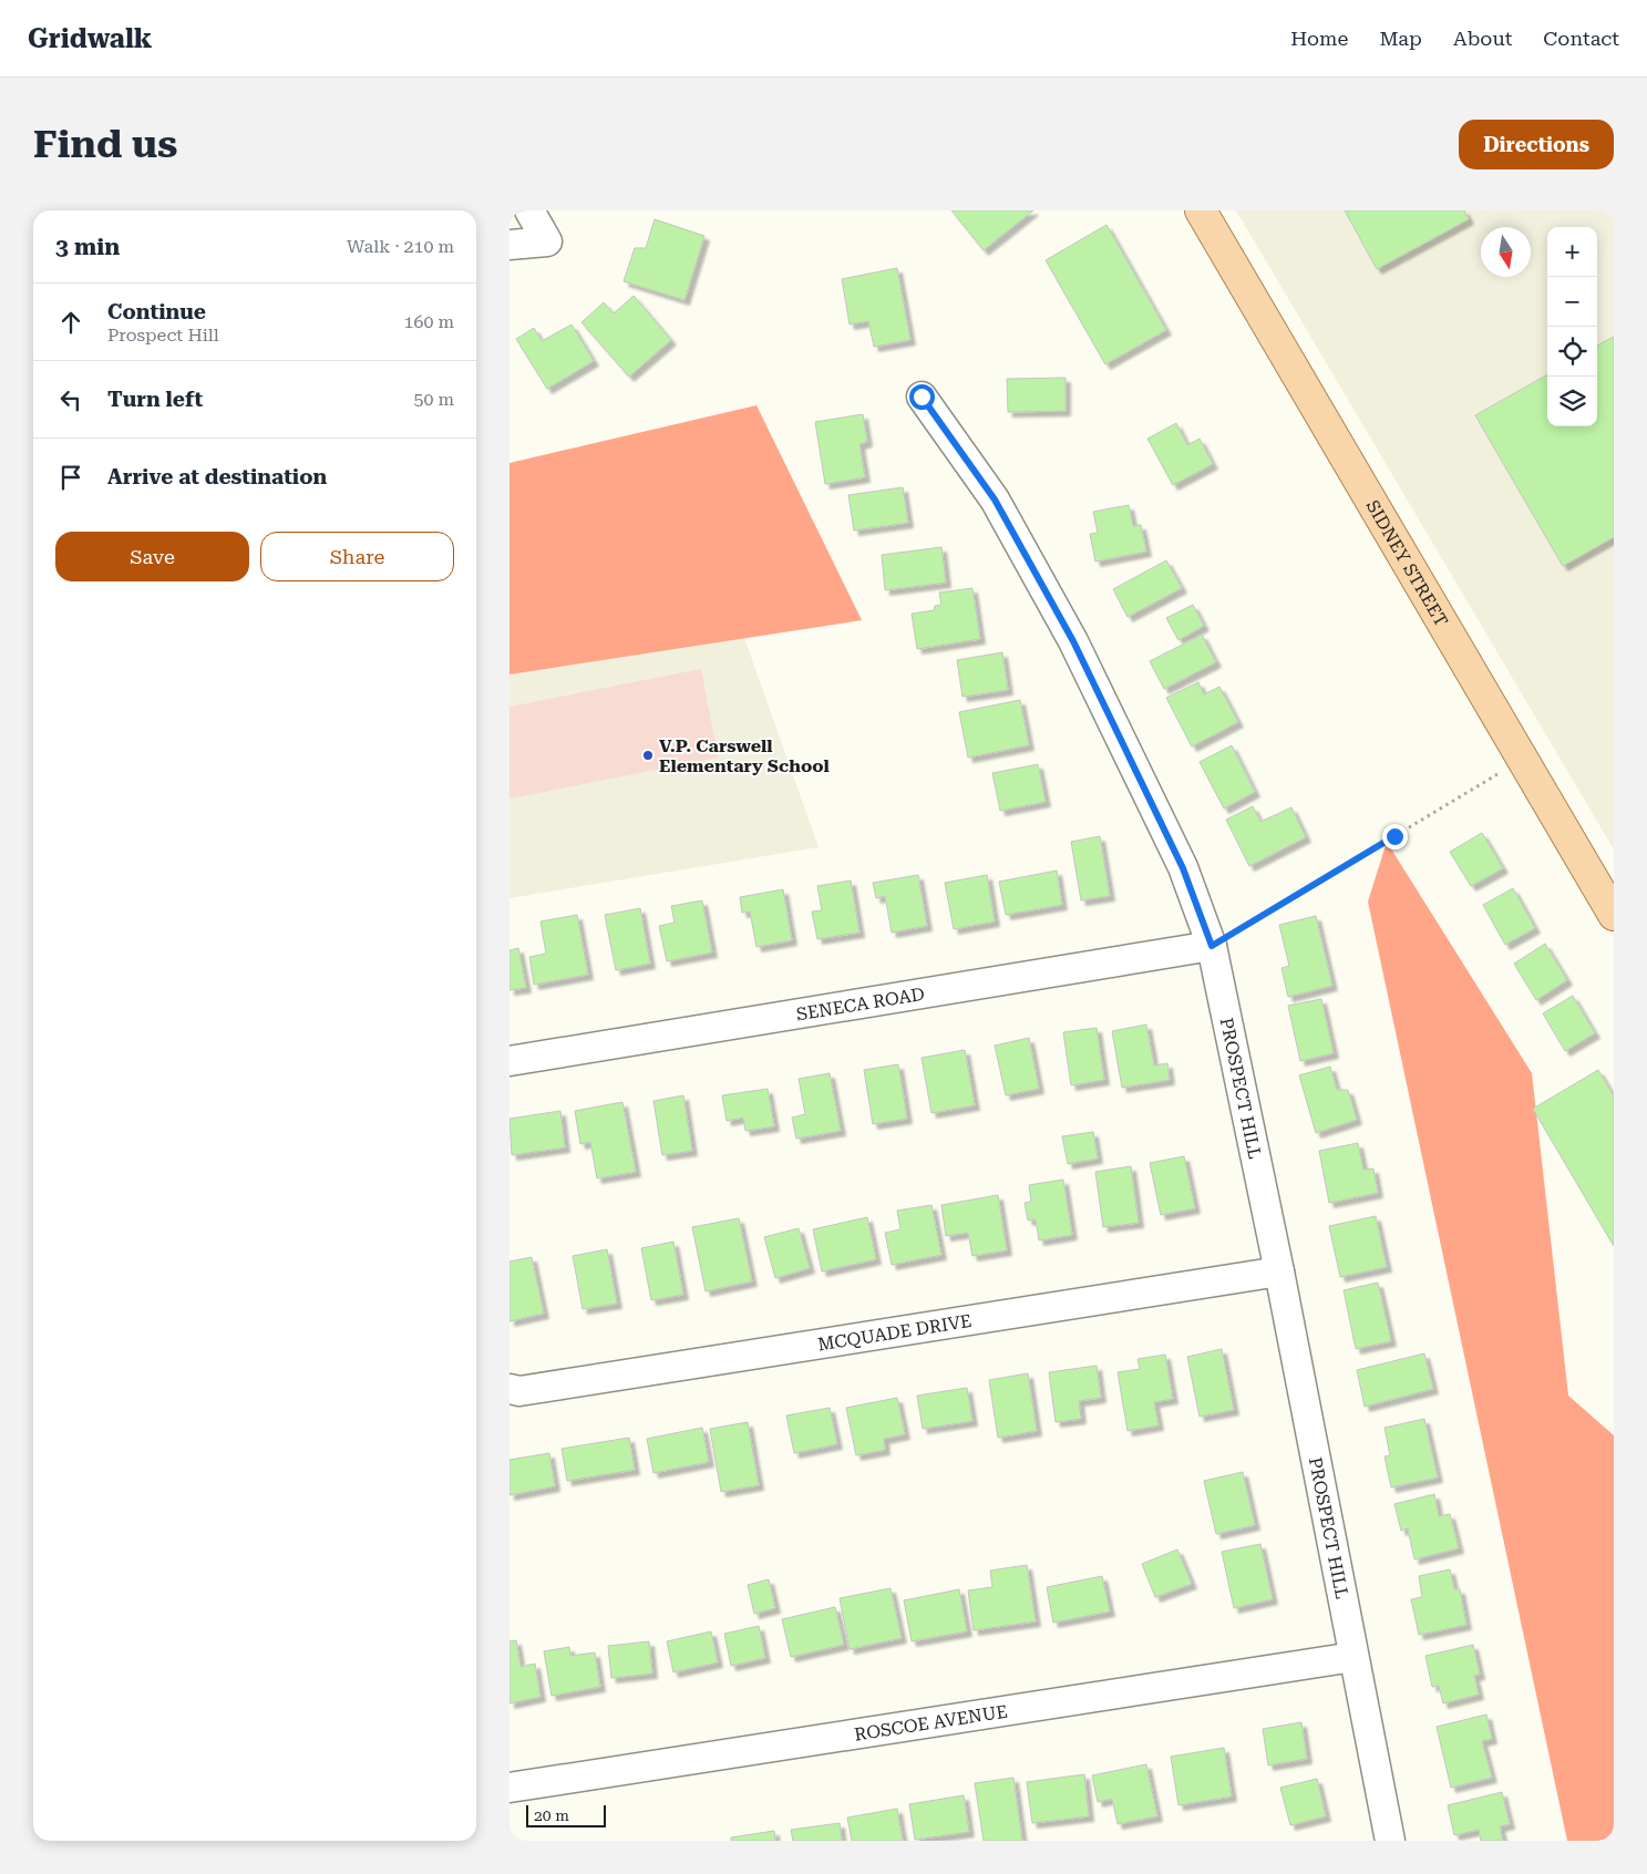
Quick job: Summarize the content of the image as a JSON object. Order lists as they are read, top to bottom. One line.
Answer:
{"streets":{"main road":["SIDNEY STREET"],"street":["SENECA ROAD","PROSPECT HILL","MCQUADE DRIVE","ROSCOE AVENUE"]},"crossings":[["SENECA ROAD","PROSPECT HILL"],["PROSPECT HILL","MCQUADE DRIVE"],["PROSPECT HILL","ROSCOE AVENUE"]],"places":["V.P. Carswell Elementary School"],"scale_bar":"20 m","north":"bottom","page":{"header":"Gridwalk","nav":["Home","Map","About","Contact"],"buttons":["Directions",["Save","Share"]],"title":"Find us","heading":["3 min","Walk · 210 m"],"map_buttons":["+","−"],"list":[["Continue","Prospect Hill","160 m"],["Turn left","50 m"],"Arrive at destination"],"scale":"20 m"}}
